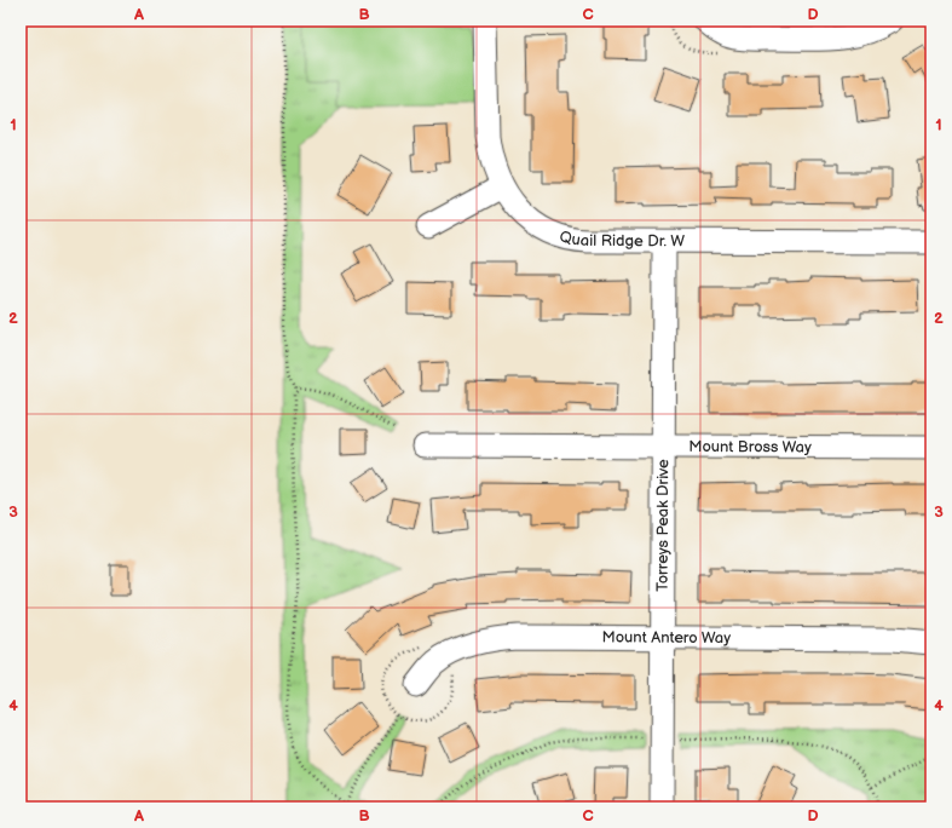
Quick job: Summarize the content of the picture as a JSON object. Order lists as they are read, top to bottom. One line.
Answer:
{"streets":{"street":["Quail Ridge Dr. W","Mount Bross Way","Torreys Peak Drive","Mount Antero Way"]},"crossings":[["Quail Ridge Dr. W","Torreys Peak Drive"],["Mount Bross Way","Torreys Peak Drive"],["Torreys Peak Drive","Mount Antero Way"]],"grid":{"columns":["A","B","C","D"],"rows":["1","2","3","4"]}}
